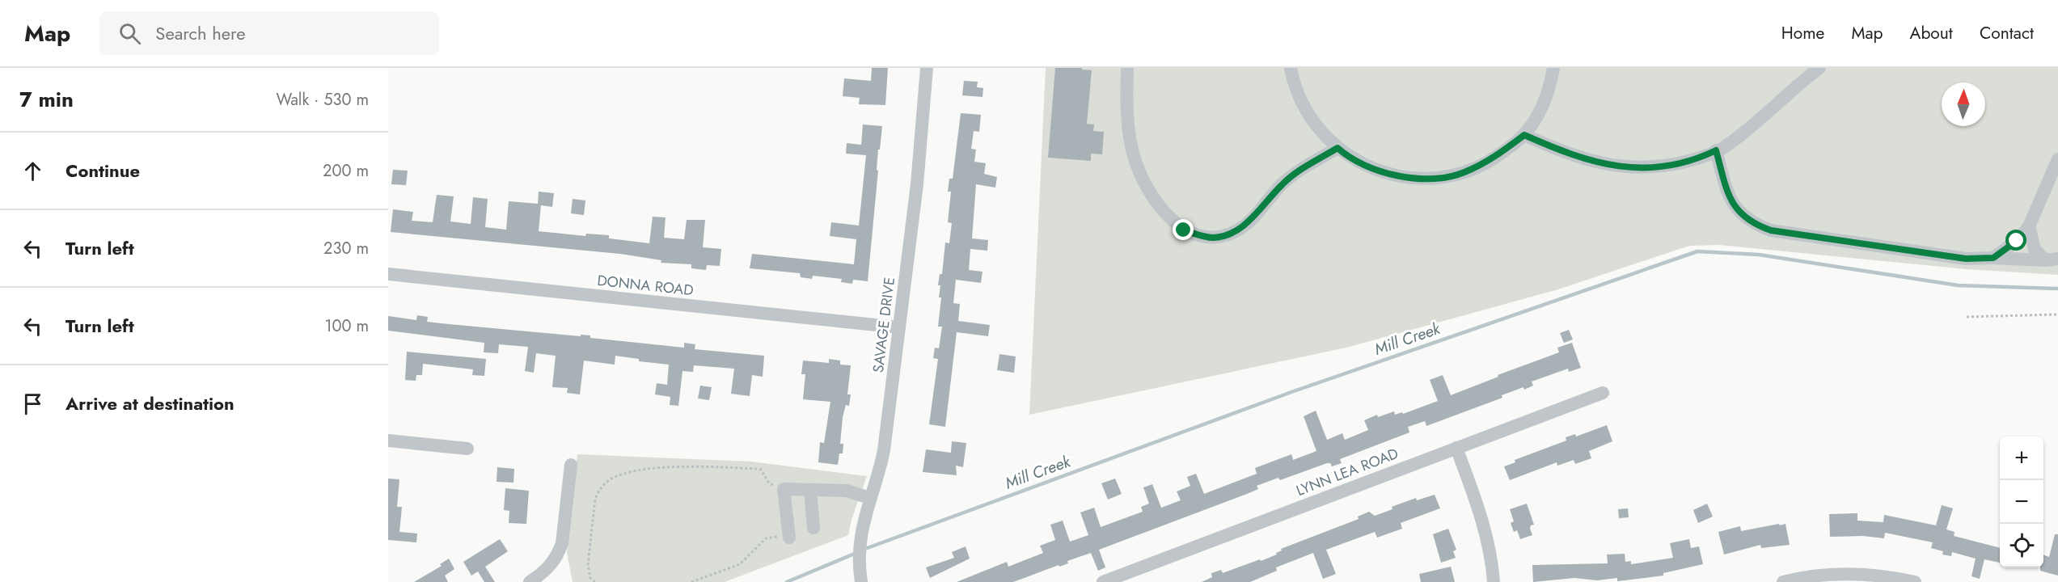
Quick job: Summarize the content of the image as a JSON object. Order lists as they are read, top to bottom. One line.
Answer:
{"streets":{"street":["DONNA ROAD","SAVAGE DRIVE","LYNN LEA ROAD"]},"crossings":[["DONNA ROAD","SAVAGE DRIVE"]],"water":["Mill Creek"],"north":"top","page":{"header":"Map","search":"Search here","nav":["Home","Map","About","Contact"],"heading":["7 min","Walk · 530 m"],"list":[["Continue","200 m"],["Turn left","230 m"],["Turn left","100 m"],"Arrive at destination"],"map_buttons":["+","−"]}}
